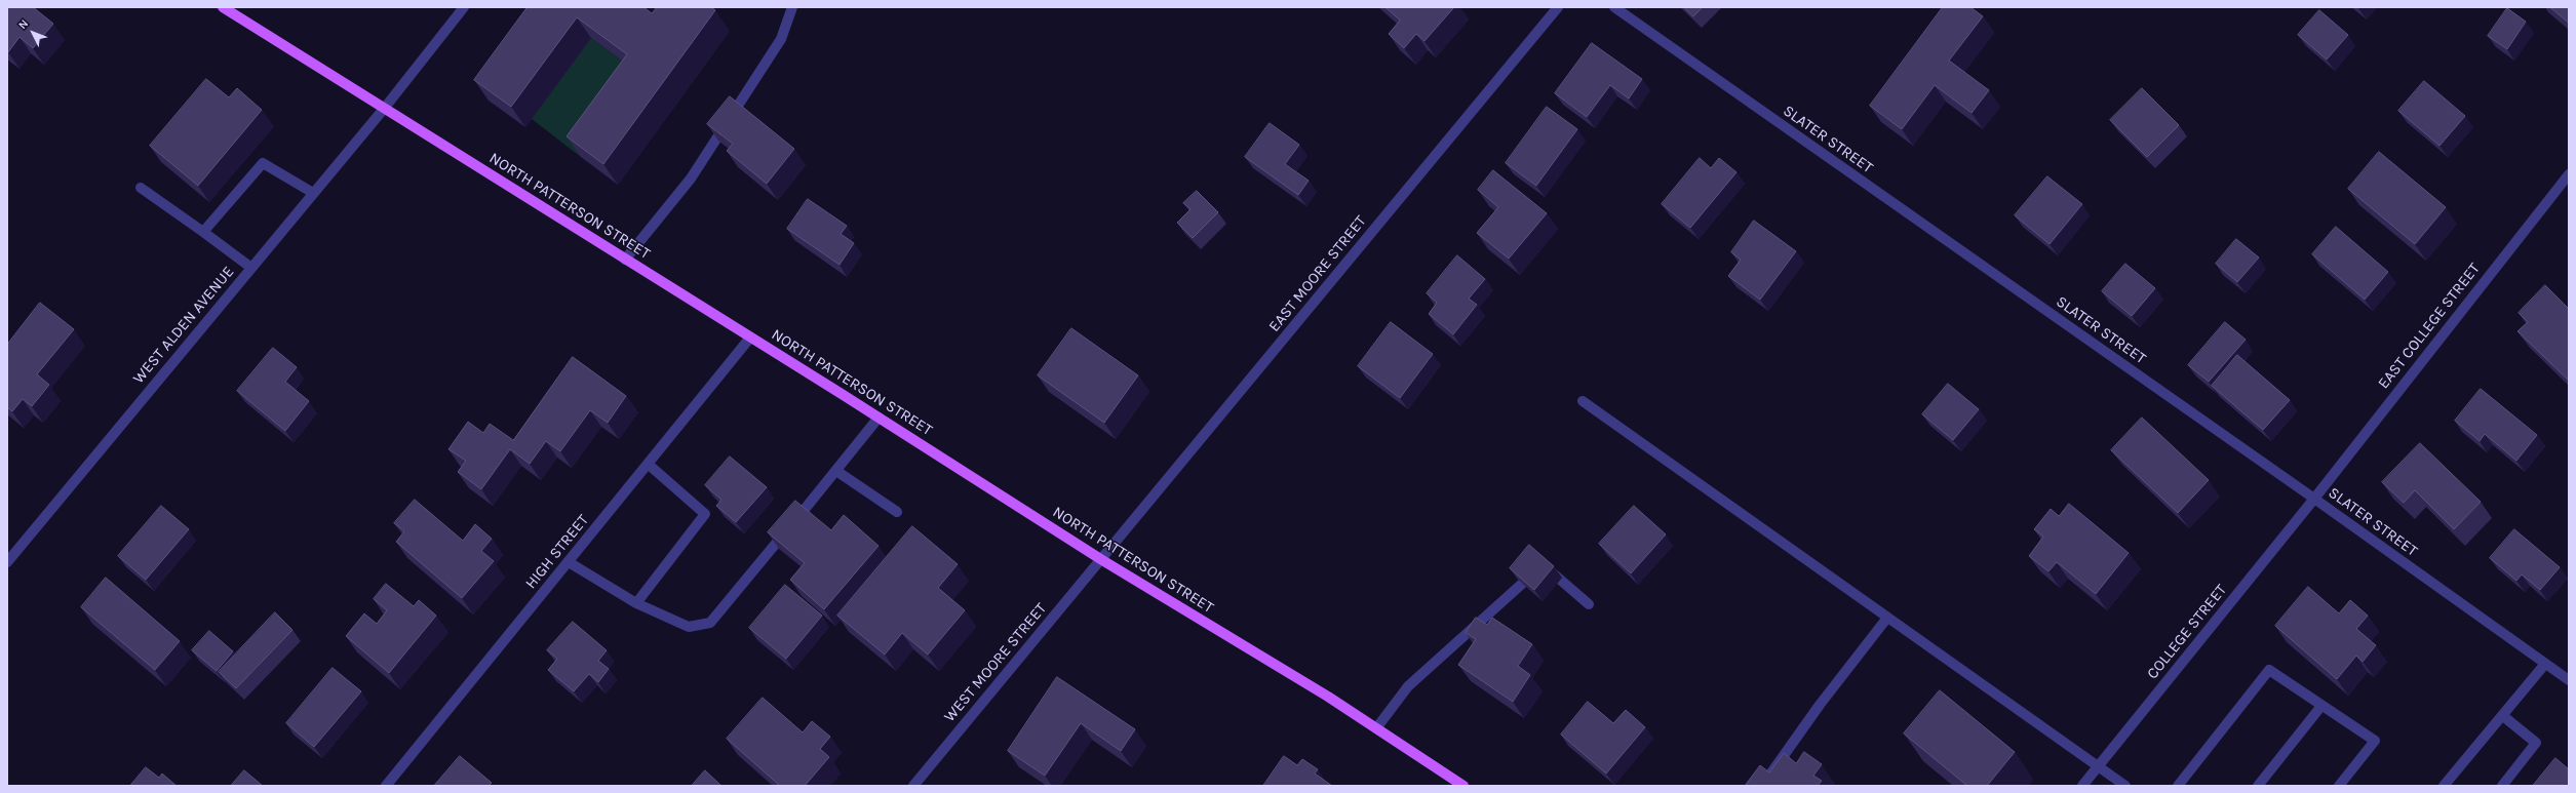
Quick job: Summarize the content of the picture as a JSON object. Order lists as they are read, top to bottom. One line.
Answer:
{"streets":{"main road":["NORTH PATTERSON STREET"],"street":["SLATER STREET","EAST MOORE STREET","WEST ALDEN AVENUE","EAST COLLEGE STREET","HIGH STREET","COLLEGE STREET","WEST MOORE STREET"]},"crossings":[["SLATER STREET","EAST COLLEGE STREET"],["SLATER STREET","COLLEGE STREET"],["NORTH PATTERSON STREET","EAST MOORE STREET"],["NORTH PATTERSON STREET","WEST ALDEN AVENUE"],["NORTH PATTERSON STREET","HIGH STREET"],["NORTH PATTERSON STREET","WEST MOORE STREET"],["EAST MOORE STREET","WEST MOORE STREET"],["EAST COLLEGE STREET","COLLEGE STREET"]],"north":"top left"}
